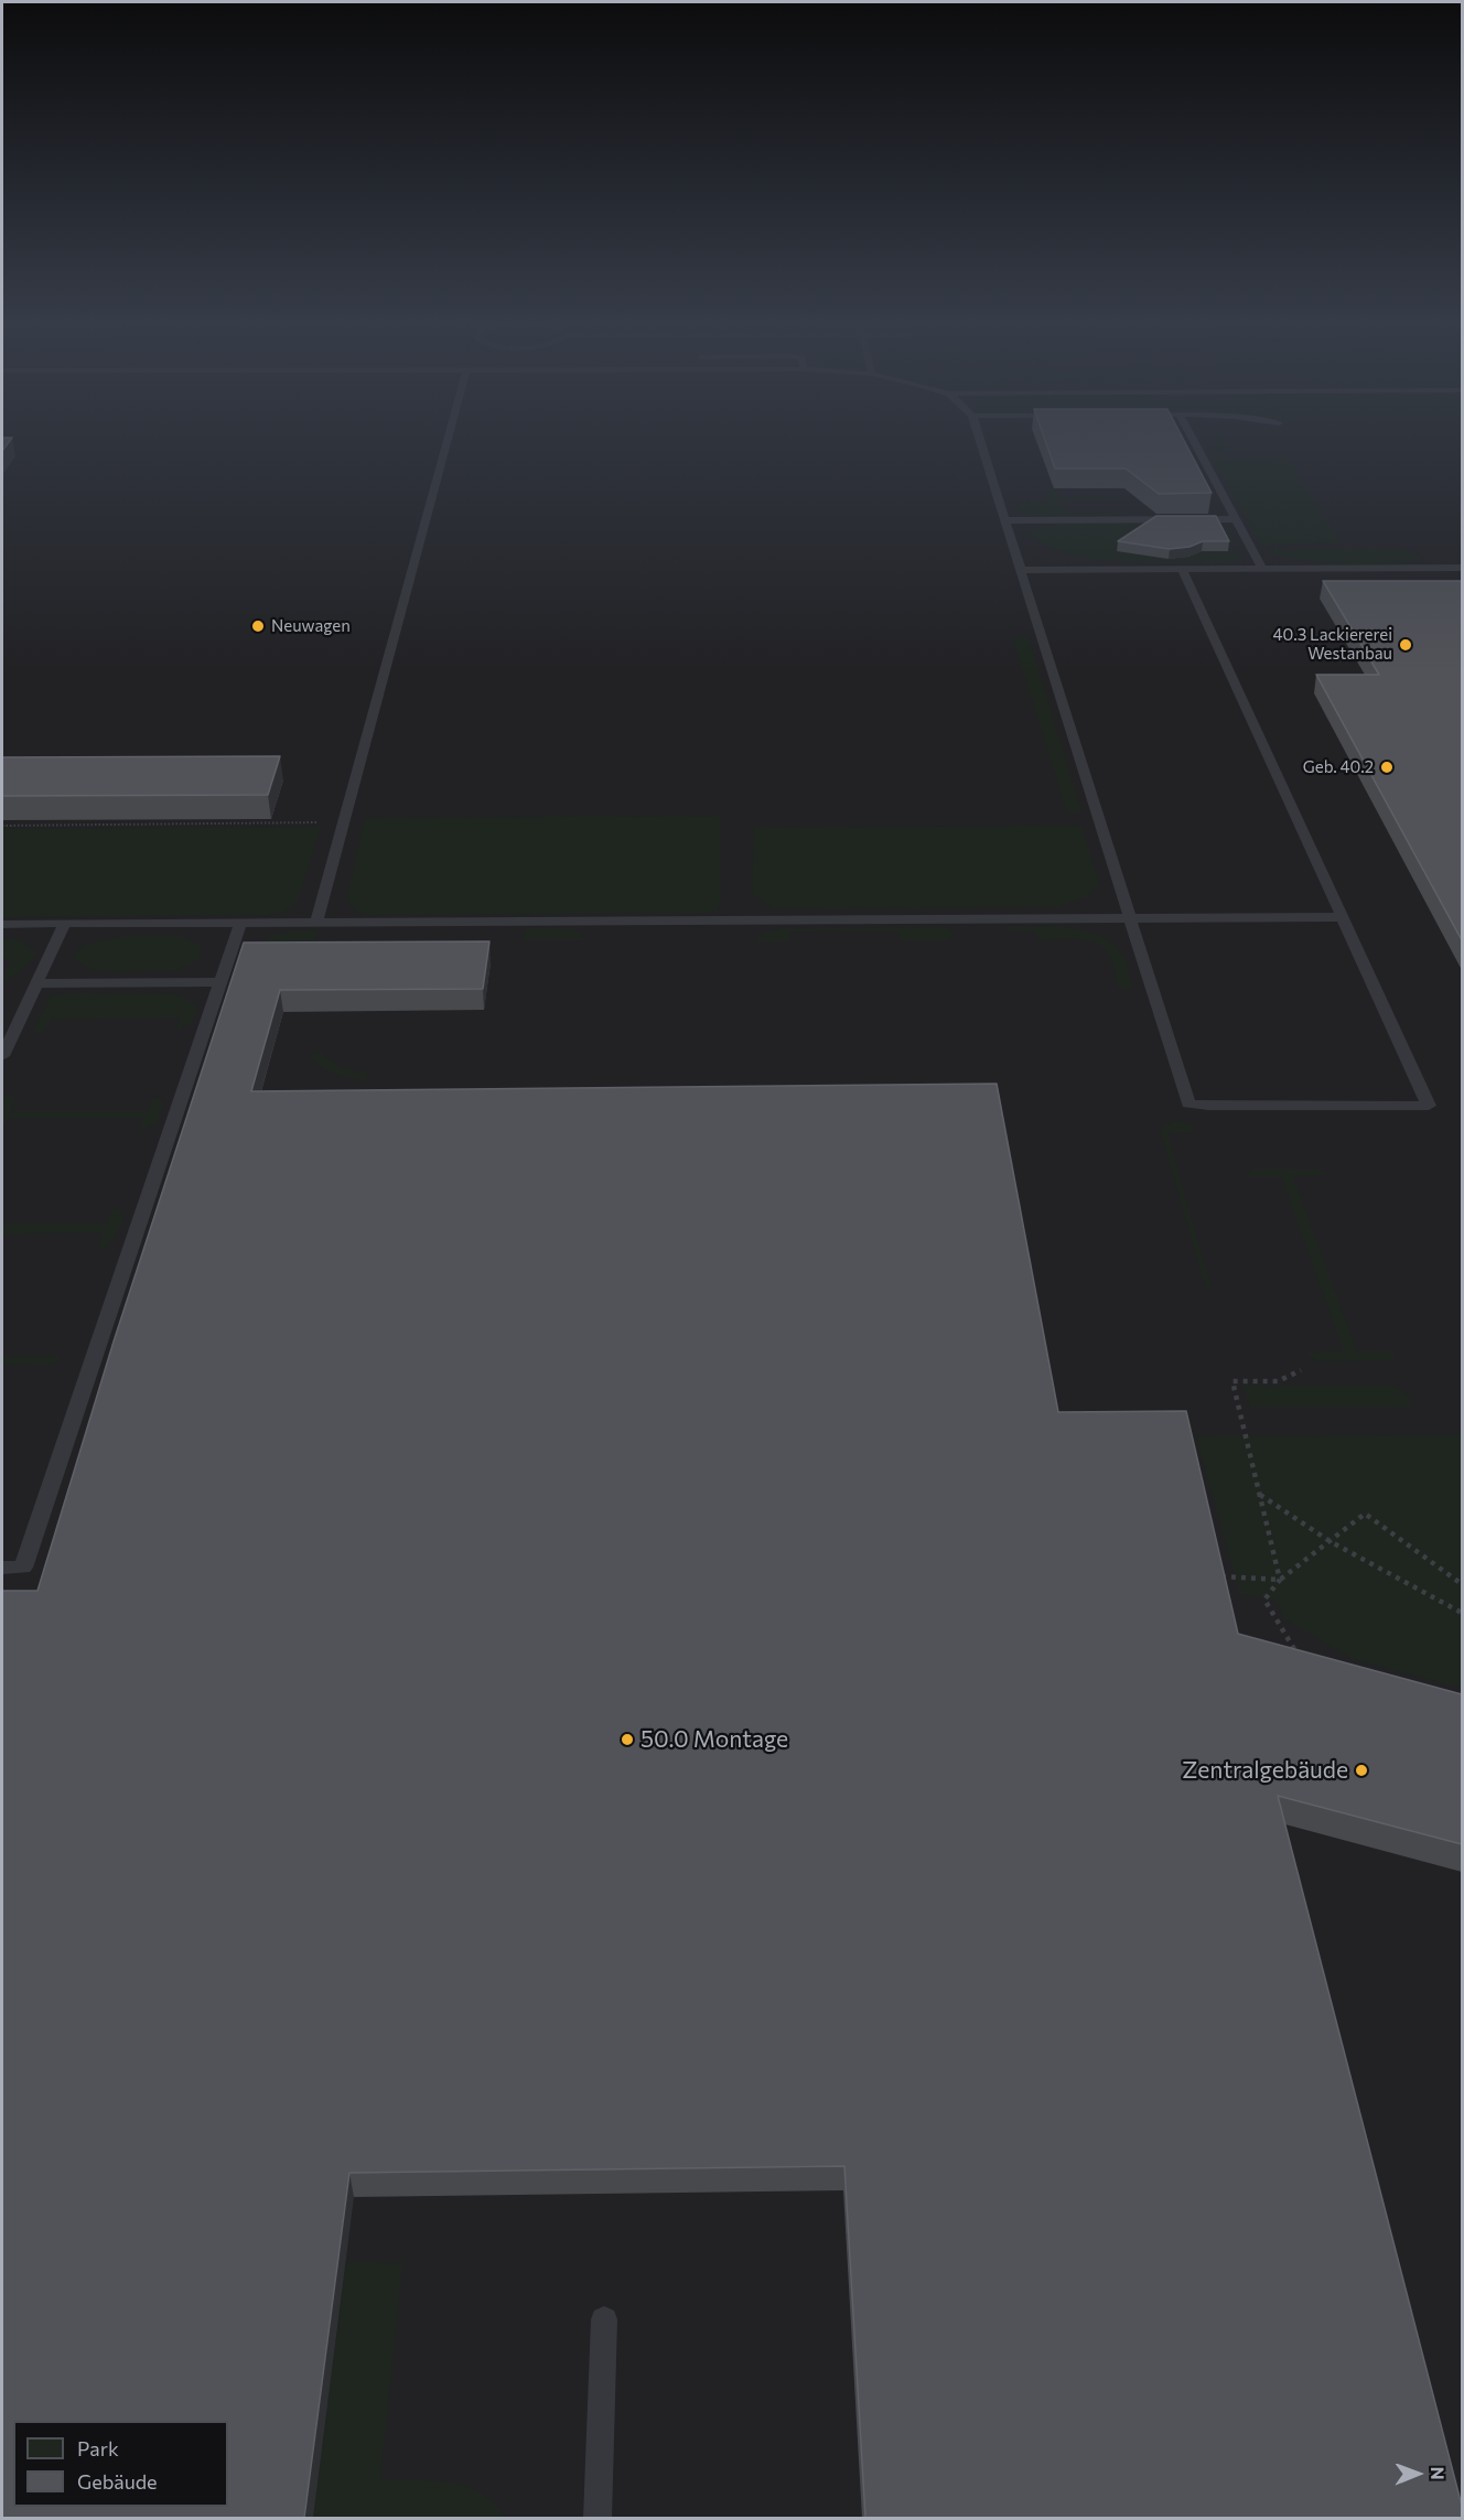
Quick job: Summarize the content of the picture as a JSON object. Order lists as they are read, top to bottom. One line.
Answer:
{"places":["Neuwagen","40.3 Lackiererei Westanbau","Geb. 40.2","50.0 Montage","Zentralgebäude"],"legend":["Park","Gebäude"],"north":"right"}
